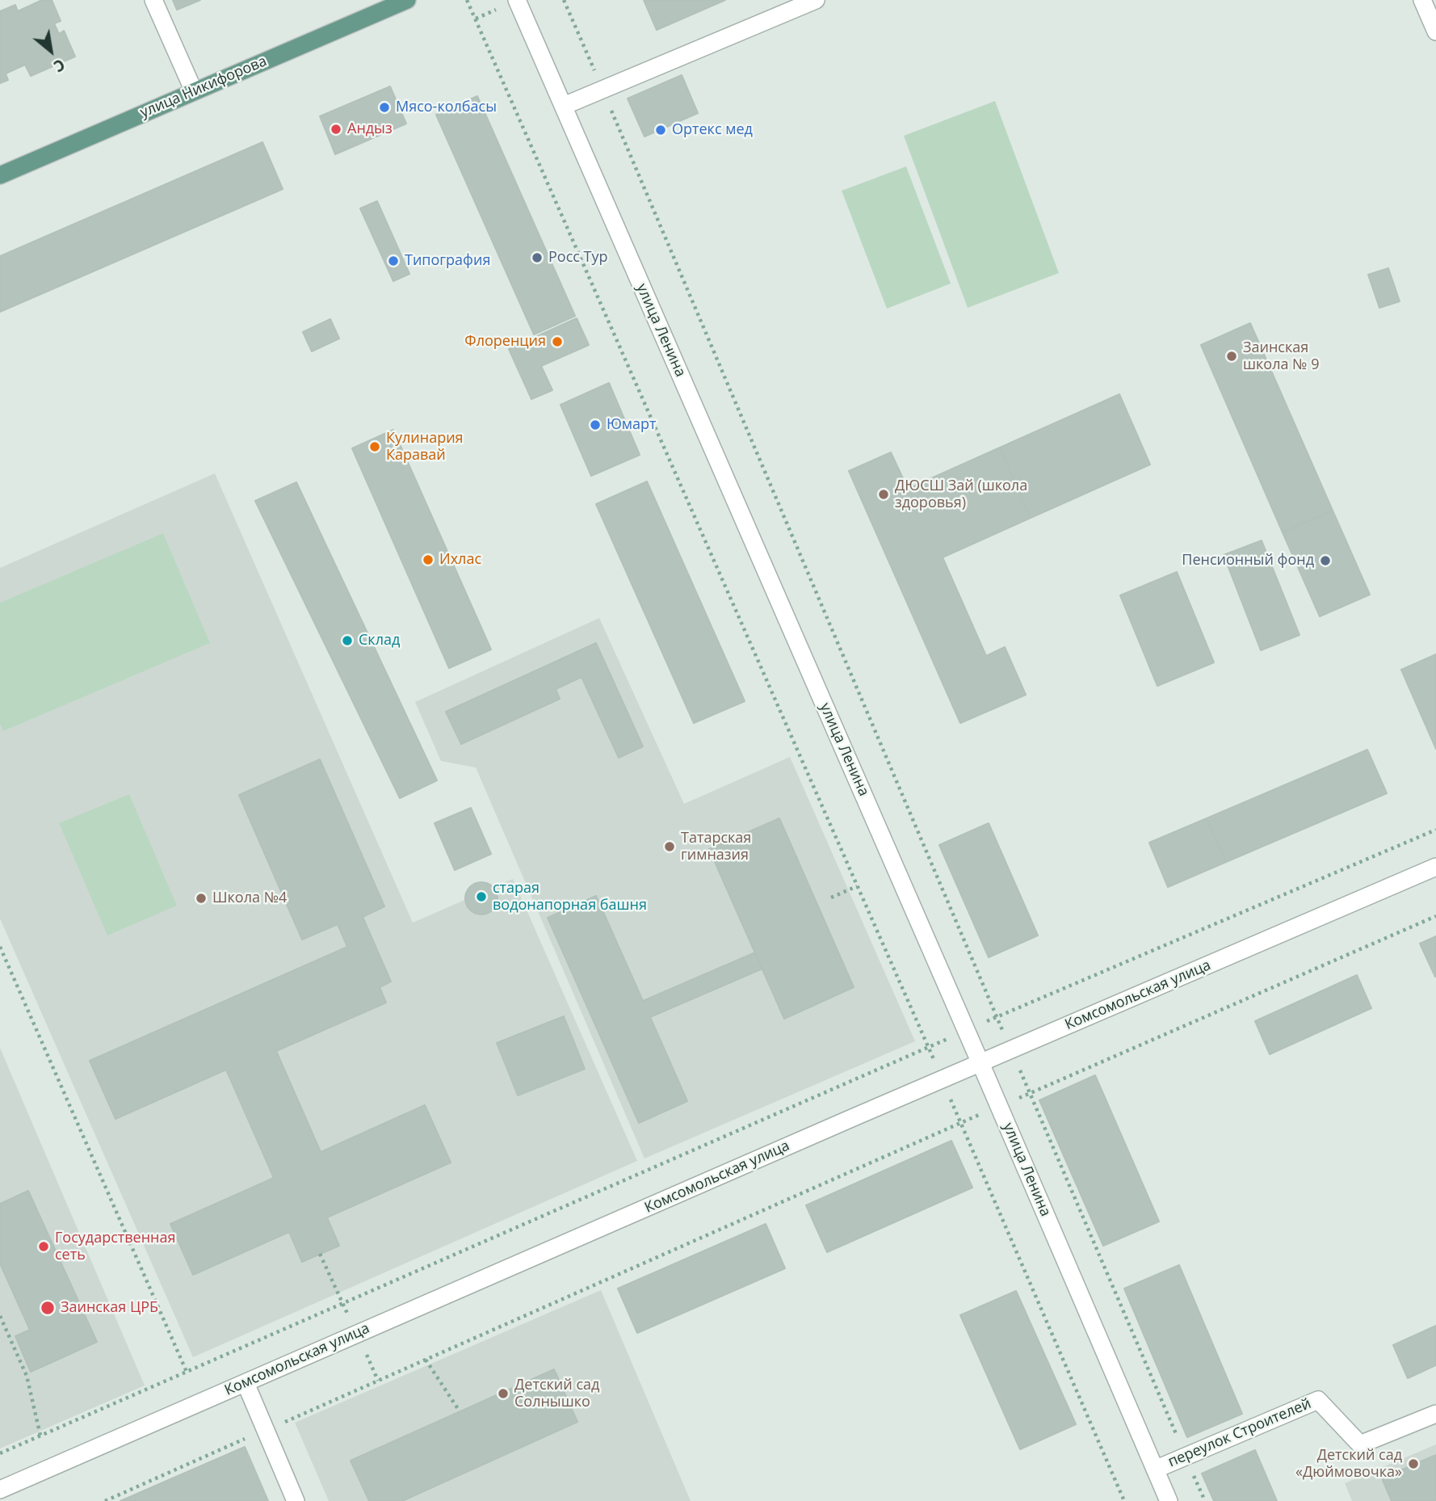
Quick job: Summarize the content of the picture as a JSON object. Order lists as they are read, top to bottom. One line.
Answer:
{"streets":{"main road":["улица Никифорова"],"street":["улица Ленина","Комсомольская улица","переулок Строителей"]},"crossings":[["улица Ленина","Комсомольская улица"],["улица Ленина","переулок Строителей"]],"places":["Мясо-колбасы","Андыз","Ортекс мед","Росс Тур","Типография","Флоренция","Заинская школа № 9","Юмарт","Кулинария Каравай","ДЮСШ Зай (школа здоровья)","Ихлас","Пенсионный фонд","Склад","Татарская гимназия","старая водонапорная башня","Школа №4","Государственная сеть","Заинская ЦРБ","Детский сад Солнышко","Детский сад «Дюймовочка»"],"north":"bottom right"}
